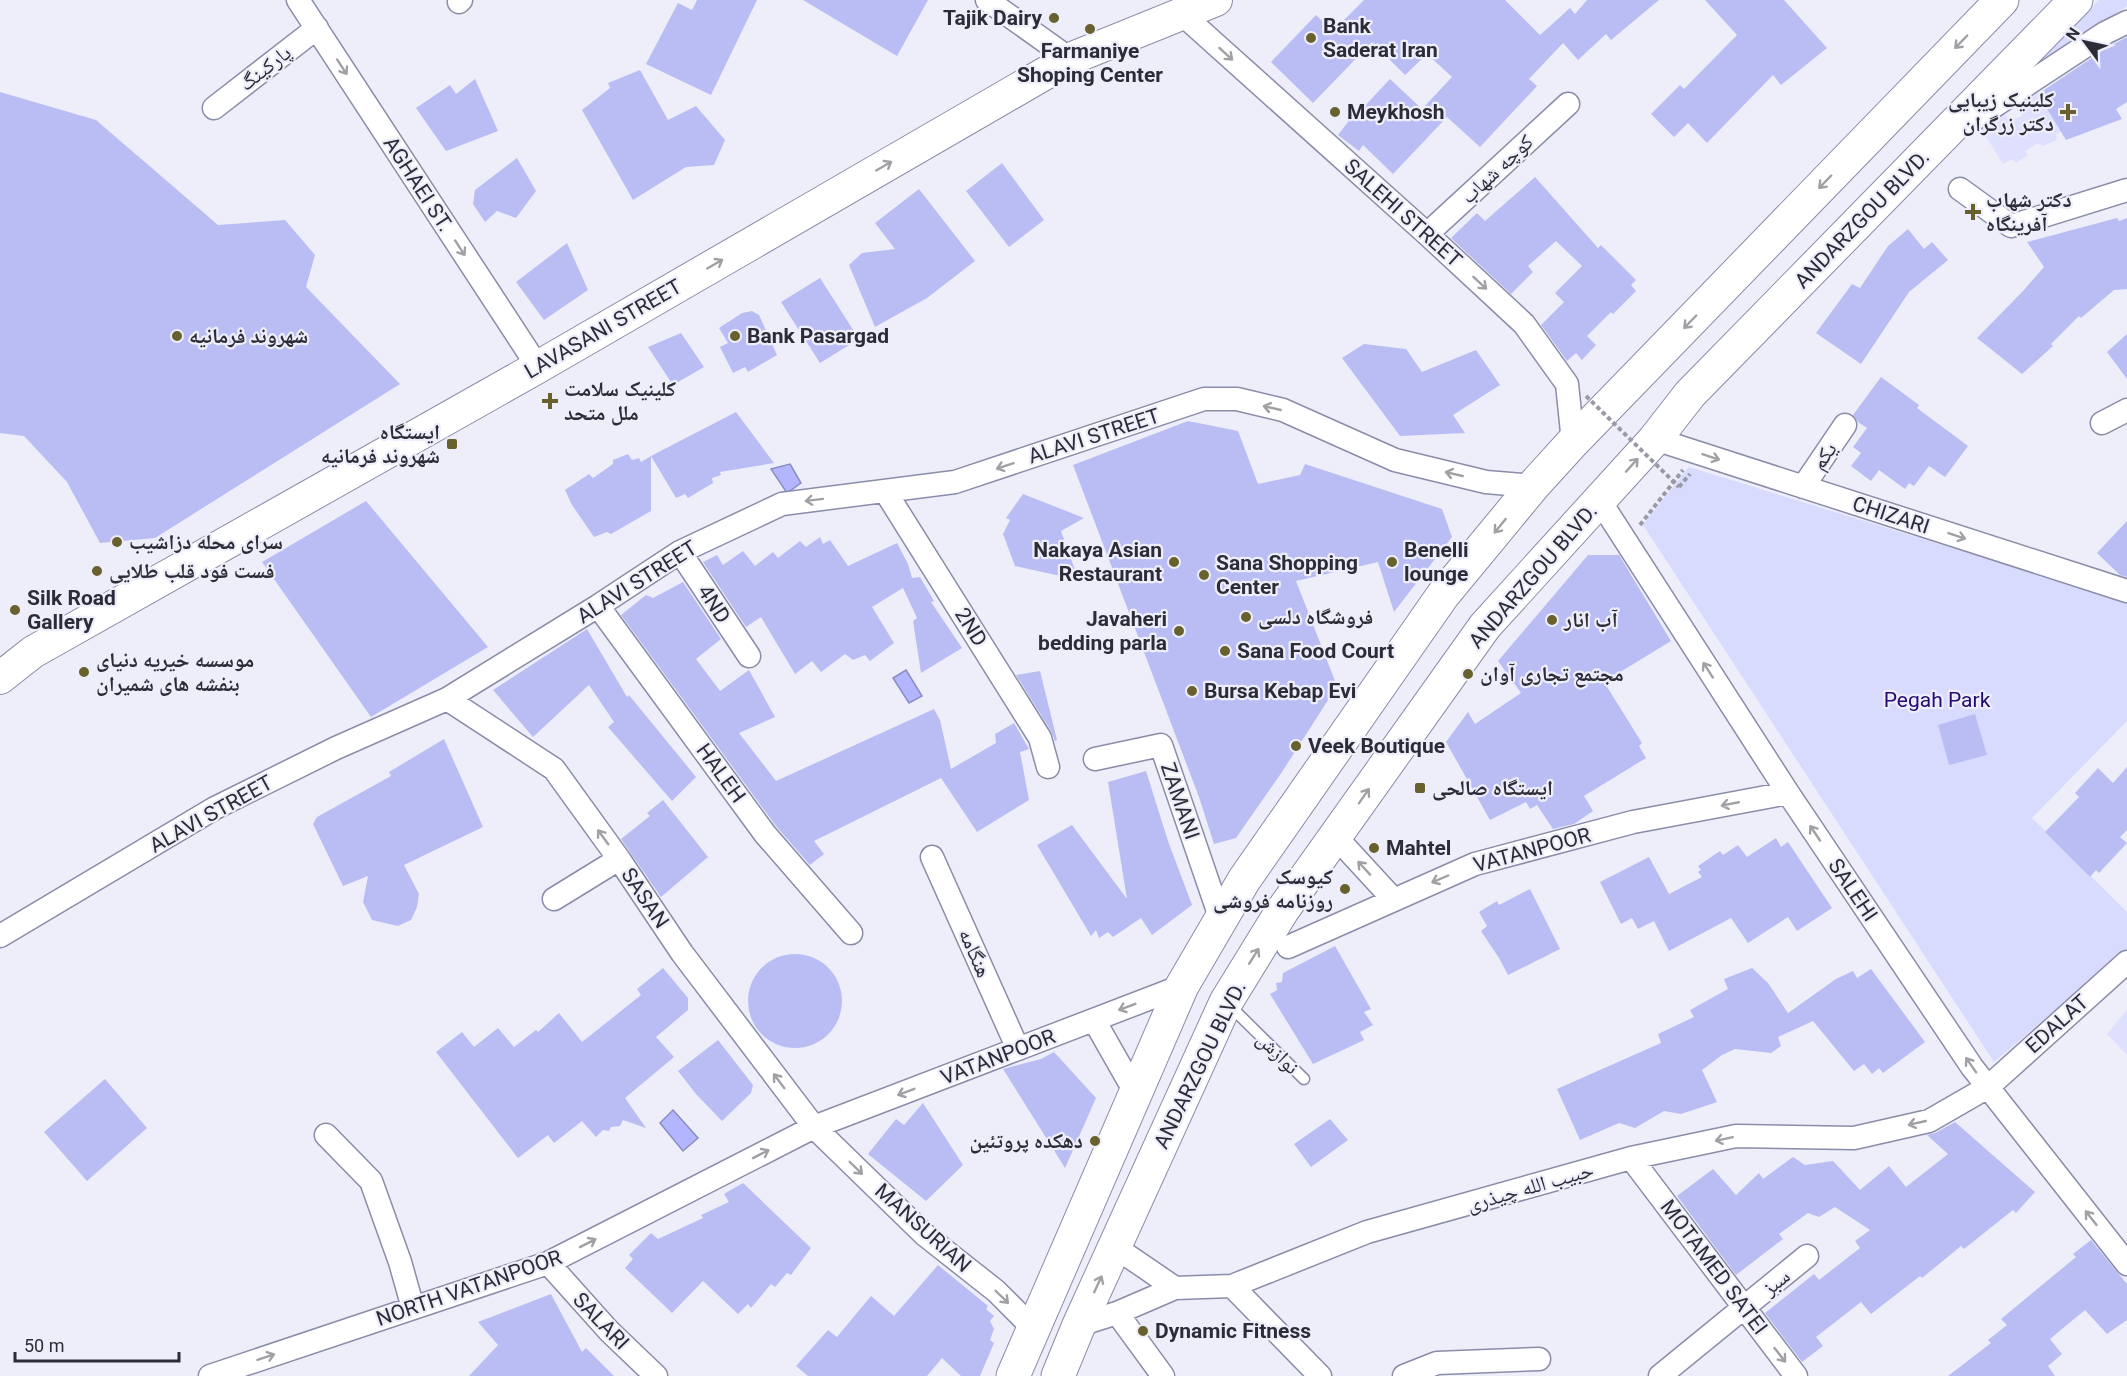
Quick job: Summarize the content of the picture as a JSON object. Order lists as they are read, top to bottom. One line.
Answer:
{"streets":{"main road":["ANDARZGOU BLVD.","LAVASANI STREET"],"street":["پارکینگ","کوچه شهاب","AGHAEI ST.","SALEHI STREET","ALAVI STREET","یکم","CHIZARI","4ND","2ND","HALEH","ZAMANI","VATANPOOR","SALEHI","SASAN","هنگامه","EDALAT","حبیب الله چیذری","MANSURIAN","MOTAMED SATEI","سبز","NORTH VATANPOOR","SALARI"],"lane":["نوازش"]},"crossings":[["پارکینگ","AGHAEI ST."],["کوچه شهاب","SALEHI STREET"],["AGHAEI ST.","LAVASANI STREET"],["SALEHI STREET","LAVASANI STREET"],["ANDARZGOU BLVD.","CHIZARI"],["ANDARZGOU BLVD.","SALEHI"],["ANDARZGOU BLVD.","نوازش"],["ANDARZGOU BLVD.","حبیب الله چیذری"],["ALAVI STREET","4ND"],["ALAVI STREET","2ND"],["ALAVI STREET","HALEH"],["ALAVI STREET","SASAN"],["یکم","CHIZARI"],["VATANPOOR","SALEHI"],["VATANPOOR","SASAN"],["VATANPOOR","هنگامه"],["VATANPOOR","MANSURIAN"],["VATANPOOR","NORTH VATANPOOR"],["SALEHI","EDALAT"],["SALEHI","حبیب الله چیذری"],["SASAN","MANSURIAN"],["SASAN","NORTH VATANPOOR"],["EDALAT","حبیب الله چیذری"],["حبیب الله چیذری","MOTAMED SATEI"],["MANSURIAN","NORTH VATANPOOR"],["MOTAMED SATEI","سبز"],["NORTH VATANPOOR","SALARI"]],"one_way":["AGHAEI ST.","SALEHI STREET","LAVASANI STREET","ALAVI STREET","CHIZARI","VATANPOOR","SALEHI","SASAN","حبیب الله چیذری","MANSURIAN","NORTH VATANPOOR"],"parks":["Pegah Park"],"places":{"other":["Tajik Dairy","Farmaniye Shoping Center","Bank Saderat Iran","Meykhosh","شهروند فرمانیه","Bank Pasargad","سرای محله دزاشیب","Nakaya Asian Restaurant","Benelli lounge","فست فود قلب طلایی","Sana Shopping Center","Silk Road Gallery","فروشگاه دلسی","آب انار","Javaheri bedding parla","Sana Food Court","موسسه خیریه دنیای بنفشه های شمیران","مجتمع تجاری آوان","Bursa Kebap Evi","Veek Boutique","Mahtel","کیوسک روزنامه فروشی","دهکده پروتئین","Dynamic Fitness"],"health":["کلینیک زیبایی دکتر زرگران","دکتر شهاب آفرینگاه","کلینیک سلامت ملل متحد"],"transit":["ایستگاه شهروند فرمانیه","ایستگاه صالحی"]},"scale_bar":"50 m","north":"top left"}
